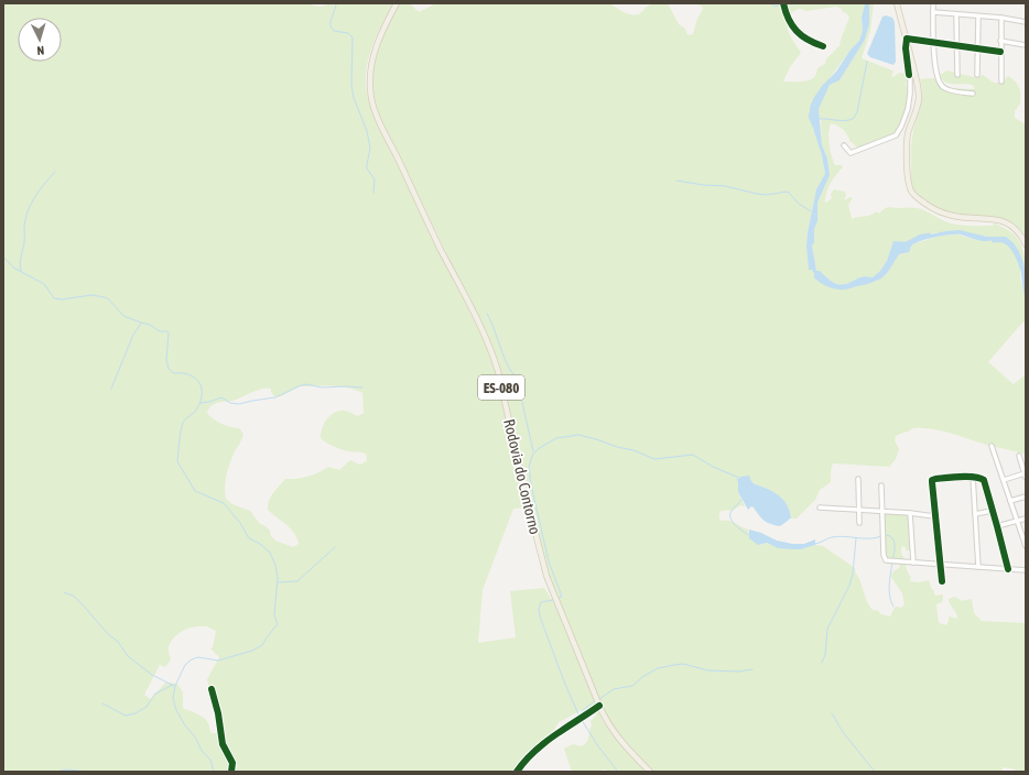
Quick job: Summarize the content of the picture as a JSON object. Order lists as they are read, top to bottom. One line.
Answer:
{"streets":{"main road":["ES-080","Rodovia do Contorno"]},"north":"bottom"}
